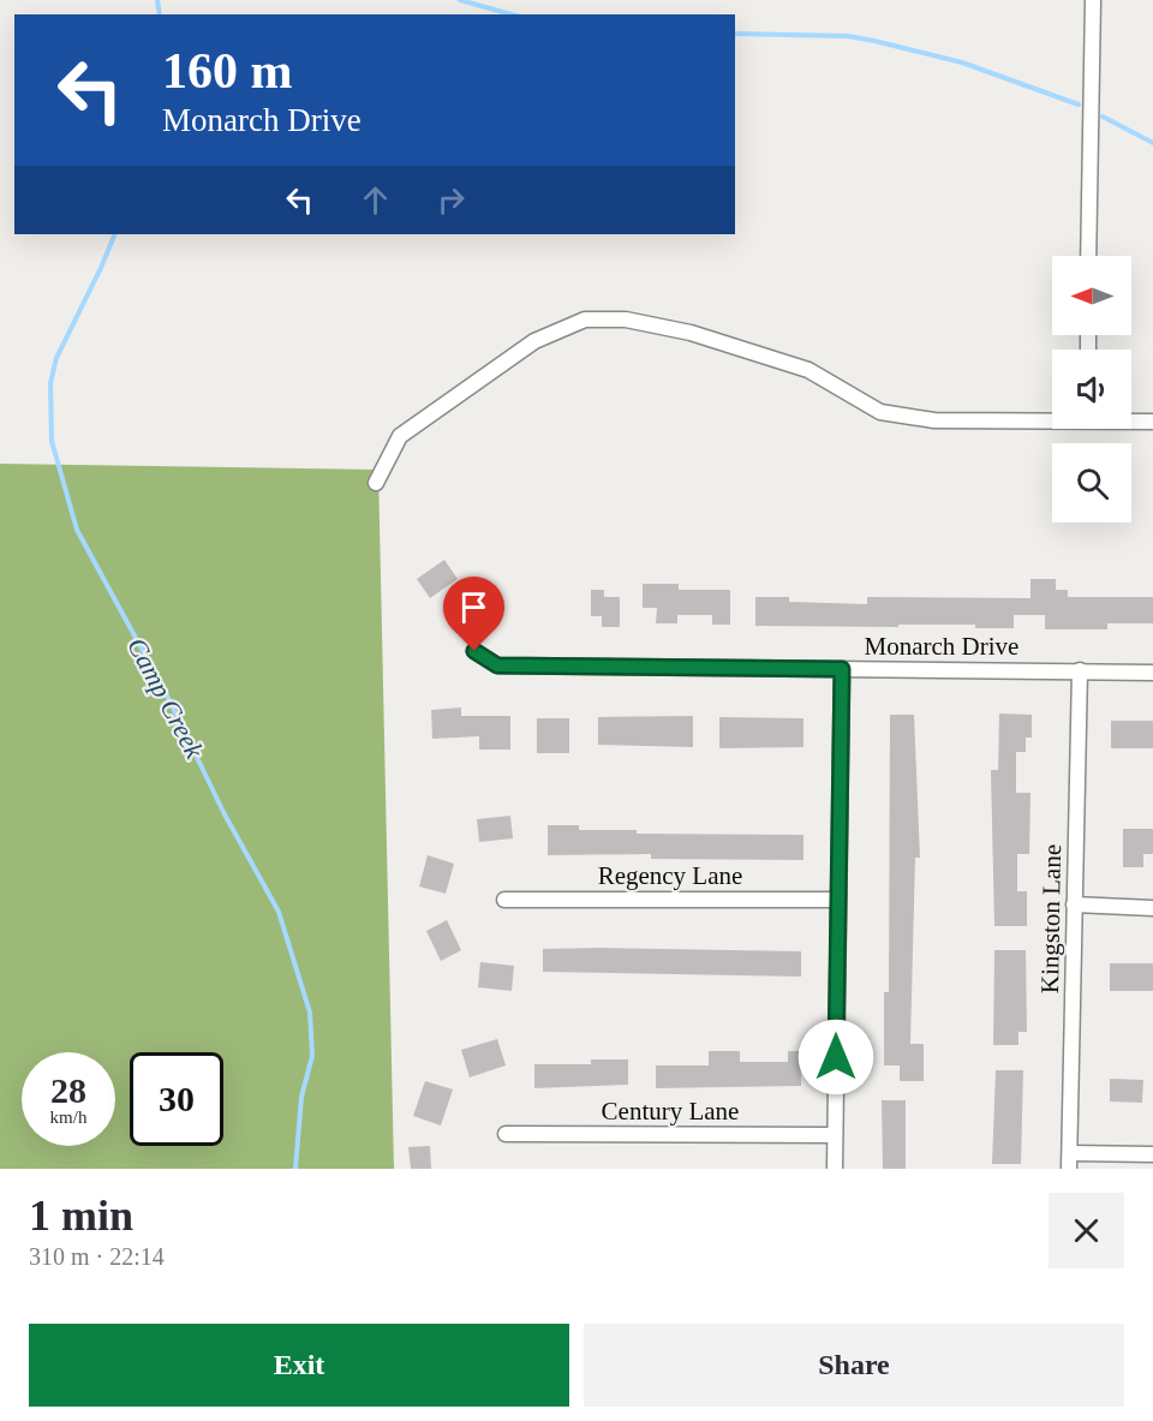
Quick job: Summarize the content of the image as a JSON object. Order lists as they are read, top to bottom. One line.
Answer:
{"streets":{"street":["Monarch Drive","Regency Lane","Kingston Lane","Century Lane"]},"crossings":[["Monarch Drive","Kingston Lane"]],"water":["Camp Creek"],"north":"left","page":{"turn":["160 m","Monarch Drive"],"speed":"28 km/h","limit":"30","heading":["1 min","310 m · 22:14"],"buttons":["Exit","Share"]}}
